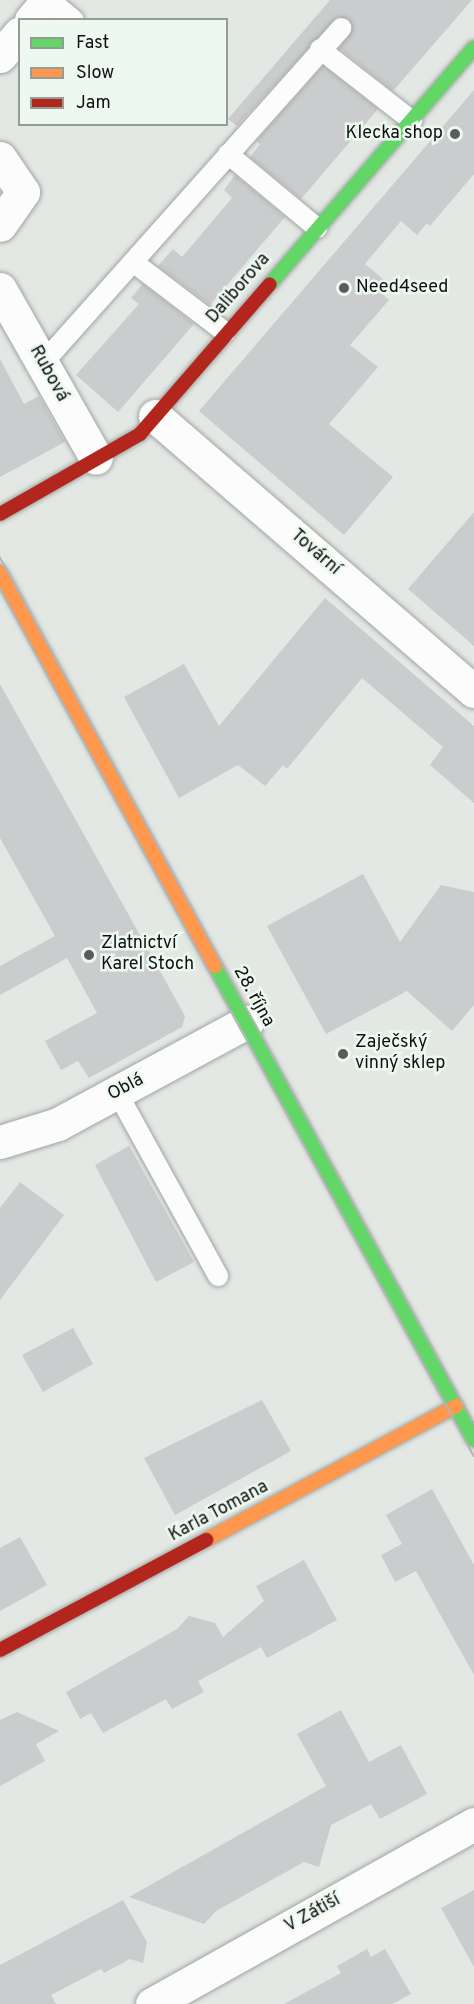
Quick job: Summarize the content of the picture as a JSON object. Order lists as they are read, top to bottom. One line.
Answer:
{"streets":{"street":["Daliborova","Rubová","Tovární","28. října","Oblá","Karla Tomana","V Zátiší"]},"crossings":[["Daliborova","Rubová"],["Daliborova","Tovární"],["28. října","Oblá"],["28. října","Karla Tomana"]],"places":["Klecka shop","Need4seed","Zlatnictví Karel Stoch","Zaječský vinný sklep"],"legend":["Fast","Slow","Jam"]}
